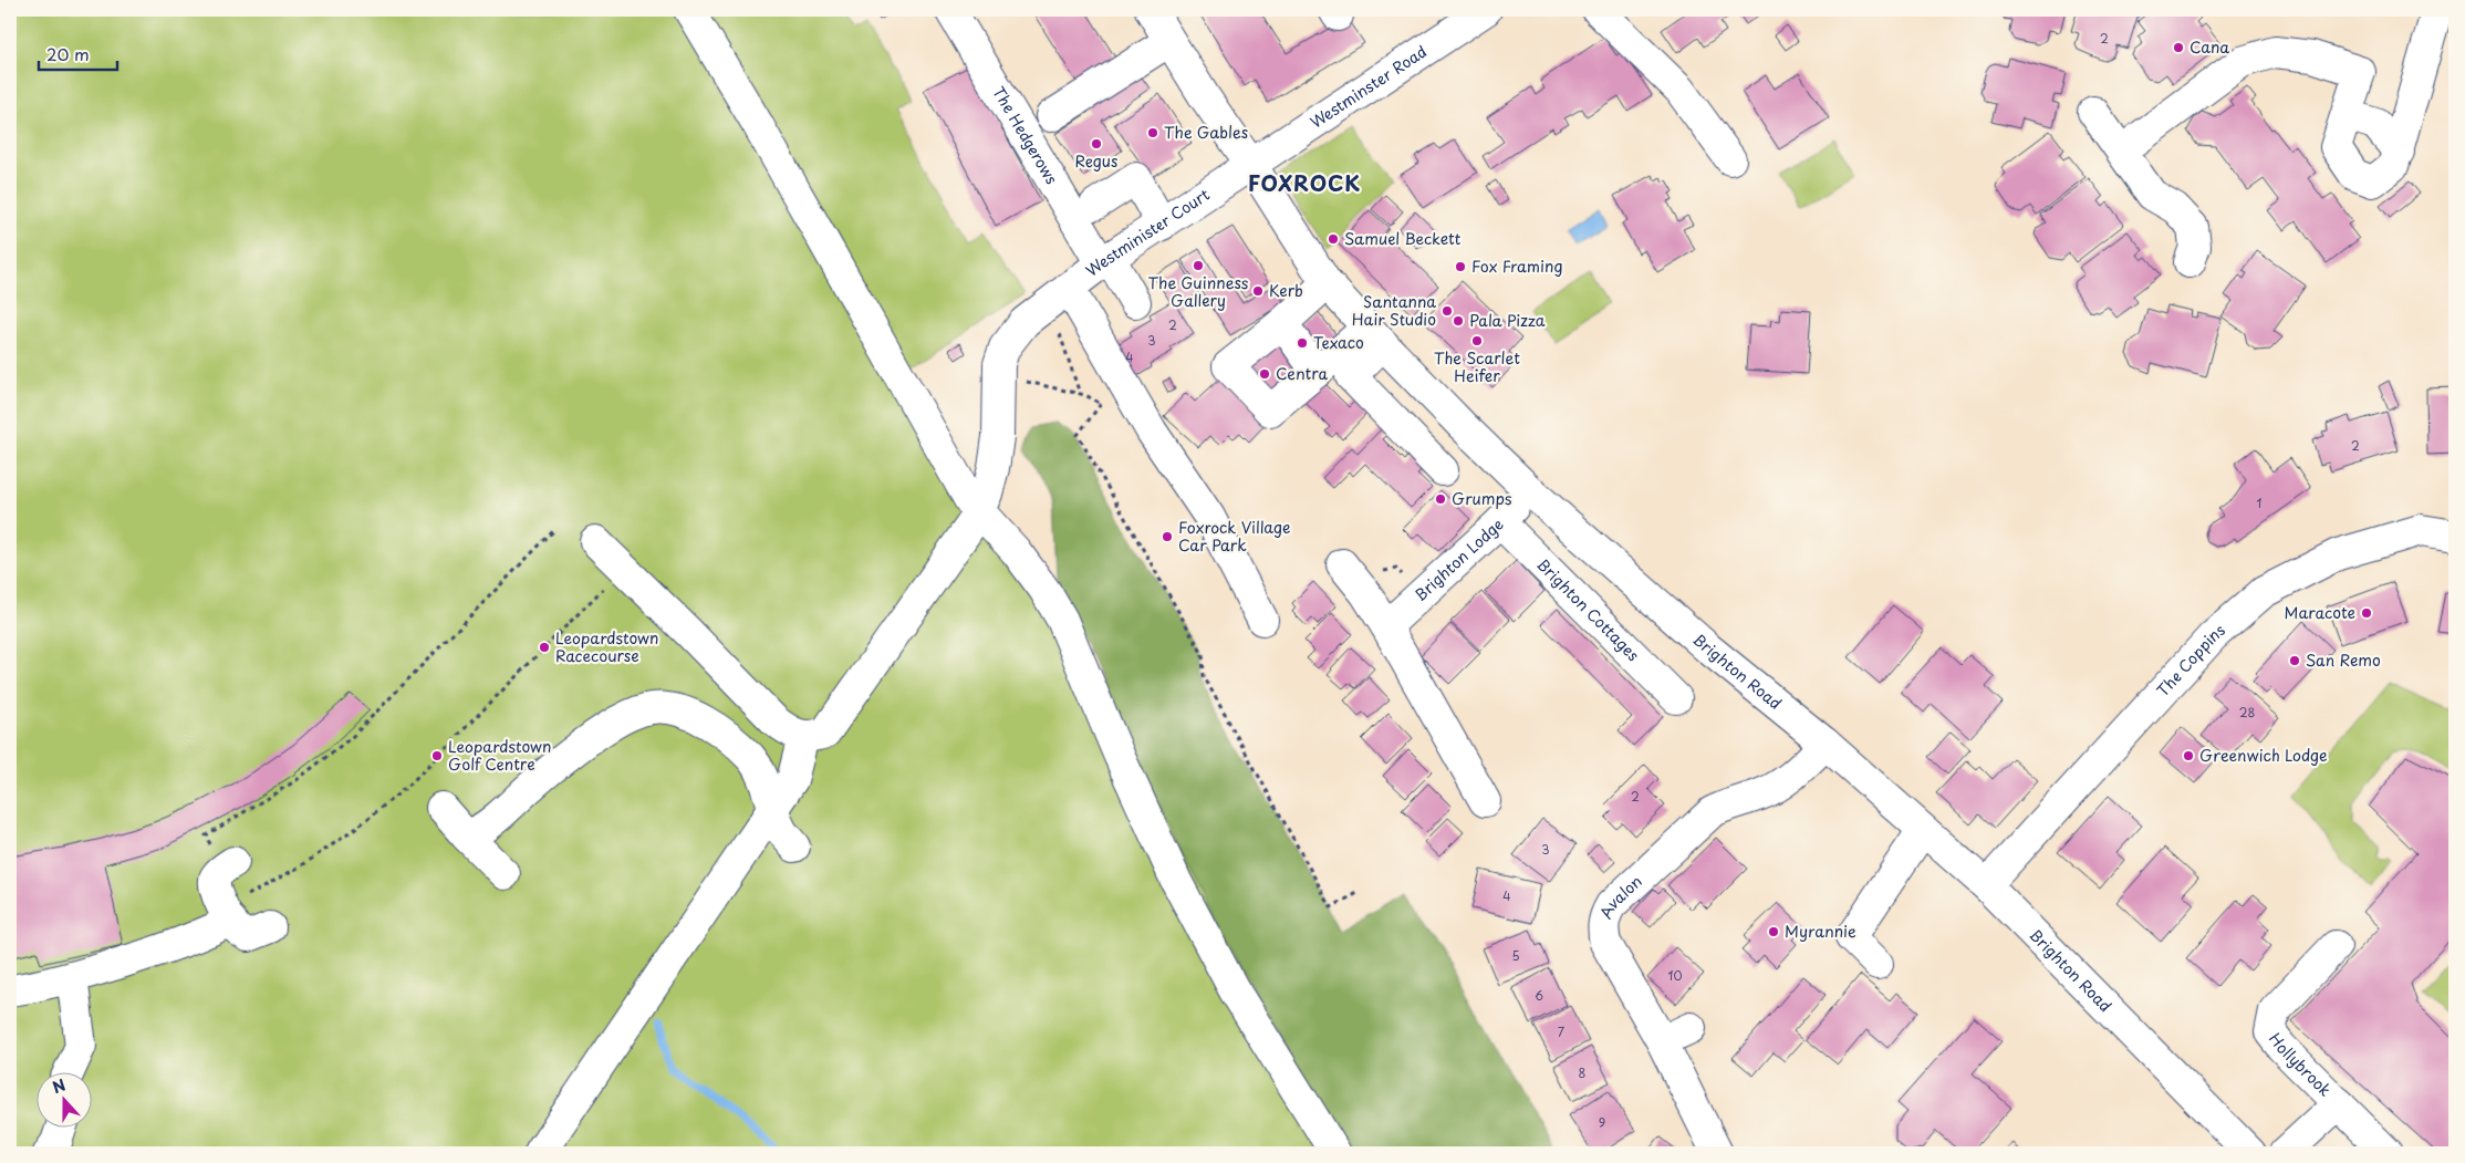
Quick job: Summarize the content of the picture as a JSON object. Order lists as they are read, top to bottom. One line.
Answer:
{"streets":{"street":["Westminster Road","The Hedgerows","Westminister Court","Brighton Lodge","Brighton Cottages","The Coppins","Brighton Road","Avalon","Hollybrook"]},"crossings":[["Westminster Road","Westminister Court"],["Westminster Road","Brighton Road"],["The Hedgerows","Westminister Court"],["Westminister Court","Brighton Road"],["Brighton Lodge","Brighton Cottages"],["Brighton Lodge","Brighton Road"],["The Coppins","Brighton Road"],["Brighton Road","Avalon"]],"districts":["FOXROCK"],"places":["Cana","The Gables","Regus","Samuel Beckett","The Guinness Gallery","Fox Framing","Kerb","Santanna Hair Studio","Pala Pizza","The Scarlet Heifer","Texaco","Centra","Grumps","Foxrock Village Car Park","Maracote","Leopardstown Racecourse","San Remo","Leopardstown Golf Centre","Greenwich Lodge","Myrannie"],"house_numbers":["2","2","3","4","2","1","28","2","3","4","5","10","6","7","8","9"],"scale_bar":"20 m","north":"top"}
